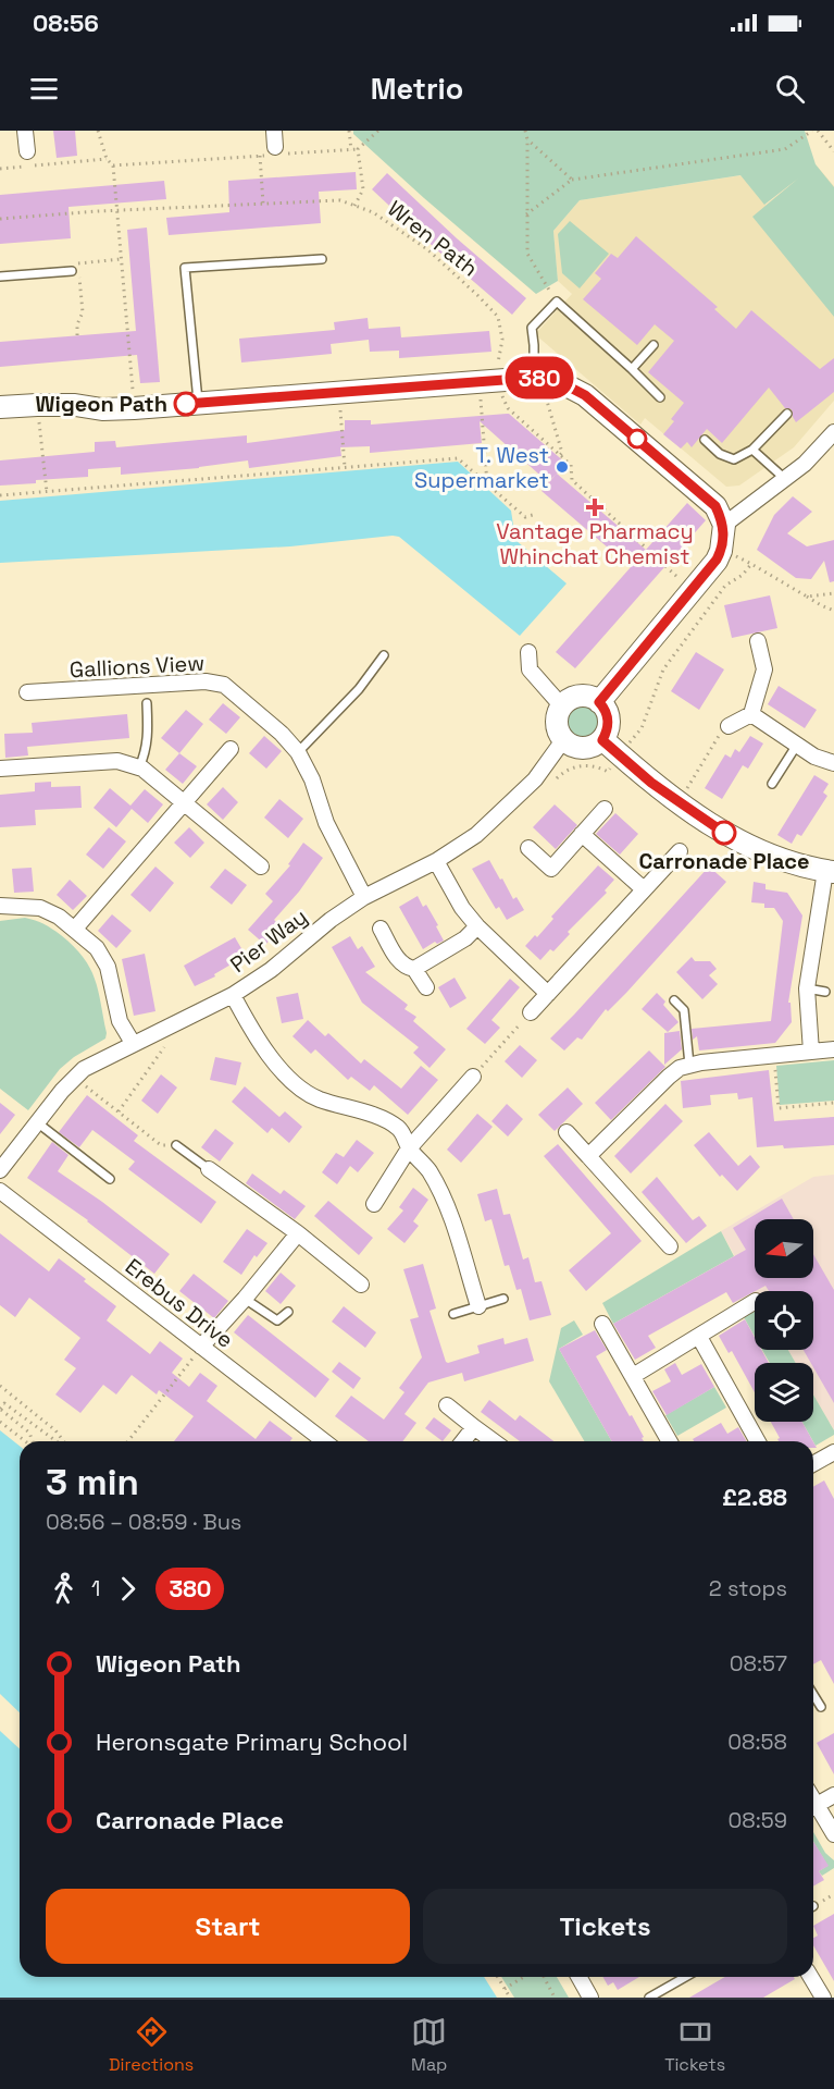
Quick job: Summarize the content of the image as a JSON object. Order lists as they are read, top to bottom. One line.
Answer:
{"streets":{"street":["Gallions View","Pier Way","Erebus Drive"],"path":["Wren Path"]},"crossings":[["Gallions View","Pier Way"]],"places":{"other":["Wigeon Path","T. West Supermarket","Carronade Place"],"health":["Vantage Pharmacy Whinchat Chemist"]},"lines":["bus line 380"],"north":"left","page":{"status":"08:56","header":"Metrio","on_map":"380","heading":["3 min","08:56 – 08:59 · Bus","£2.88"],"legs":["1","380","2 stops"],"list":[{"name":"Wigeon Path","value":"08:57"},{"name":"Heronsgate Primary School","value":"08:58"},{"name":"Carronade Place","value":"08:59"}],"buttons":["Start","Tickets"],"tabs":["Directions","Map","Tickets"]}}
